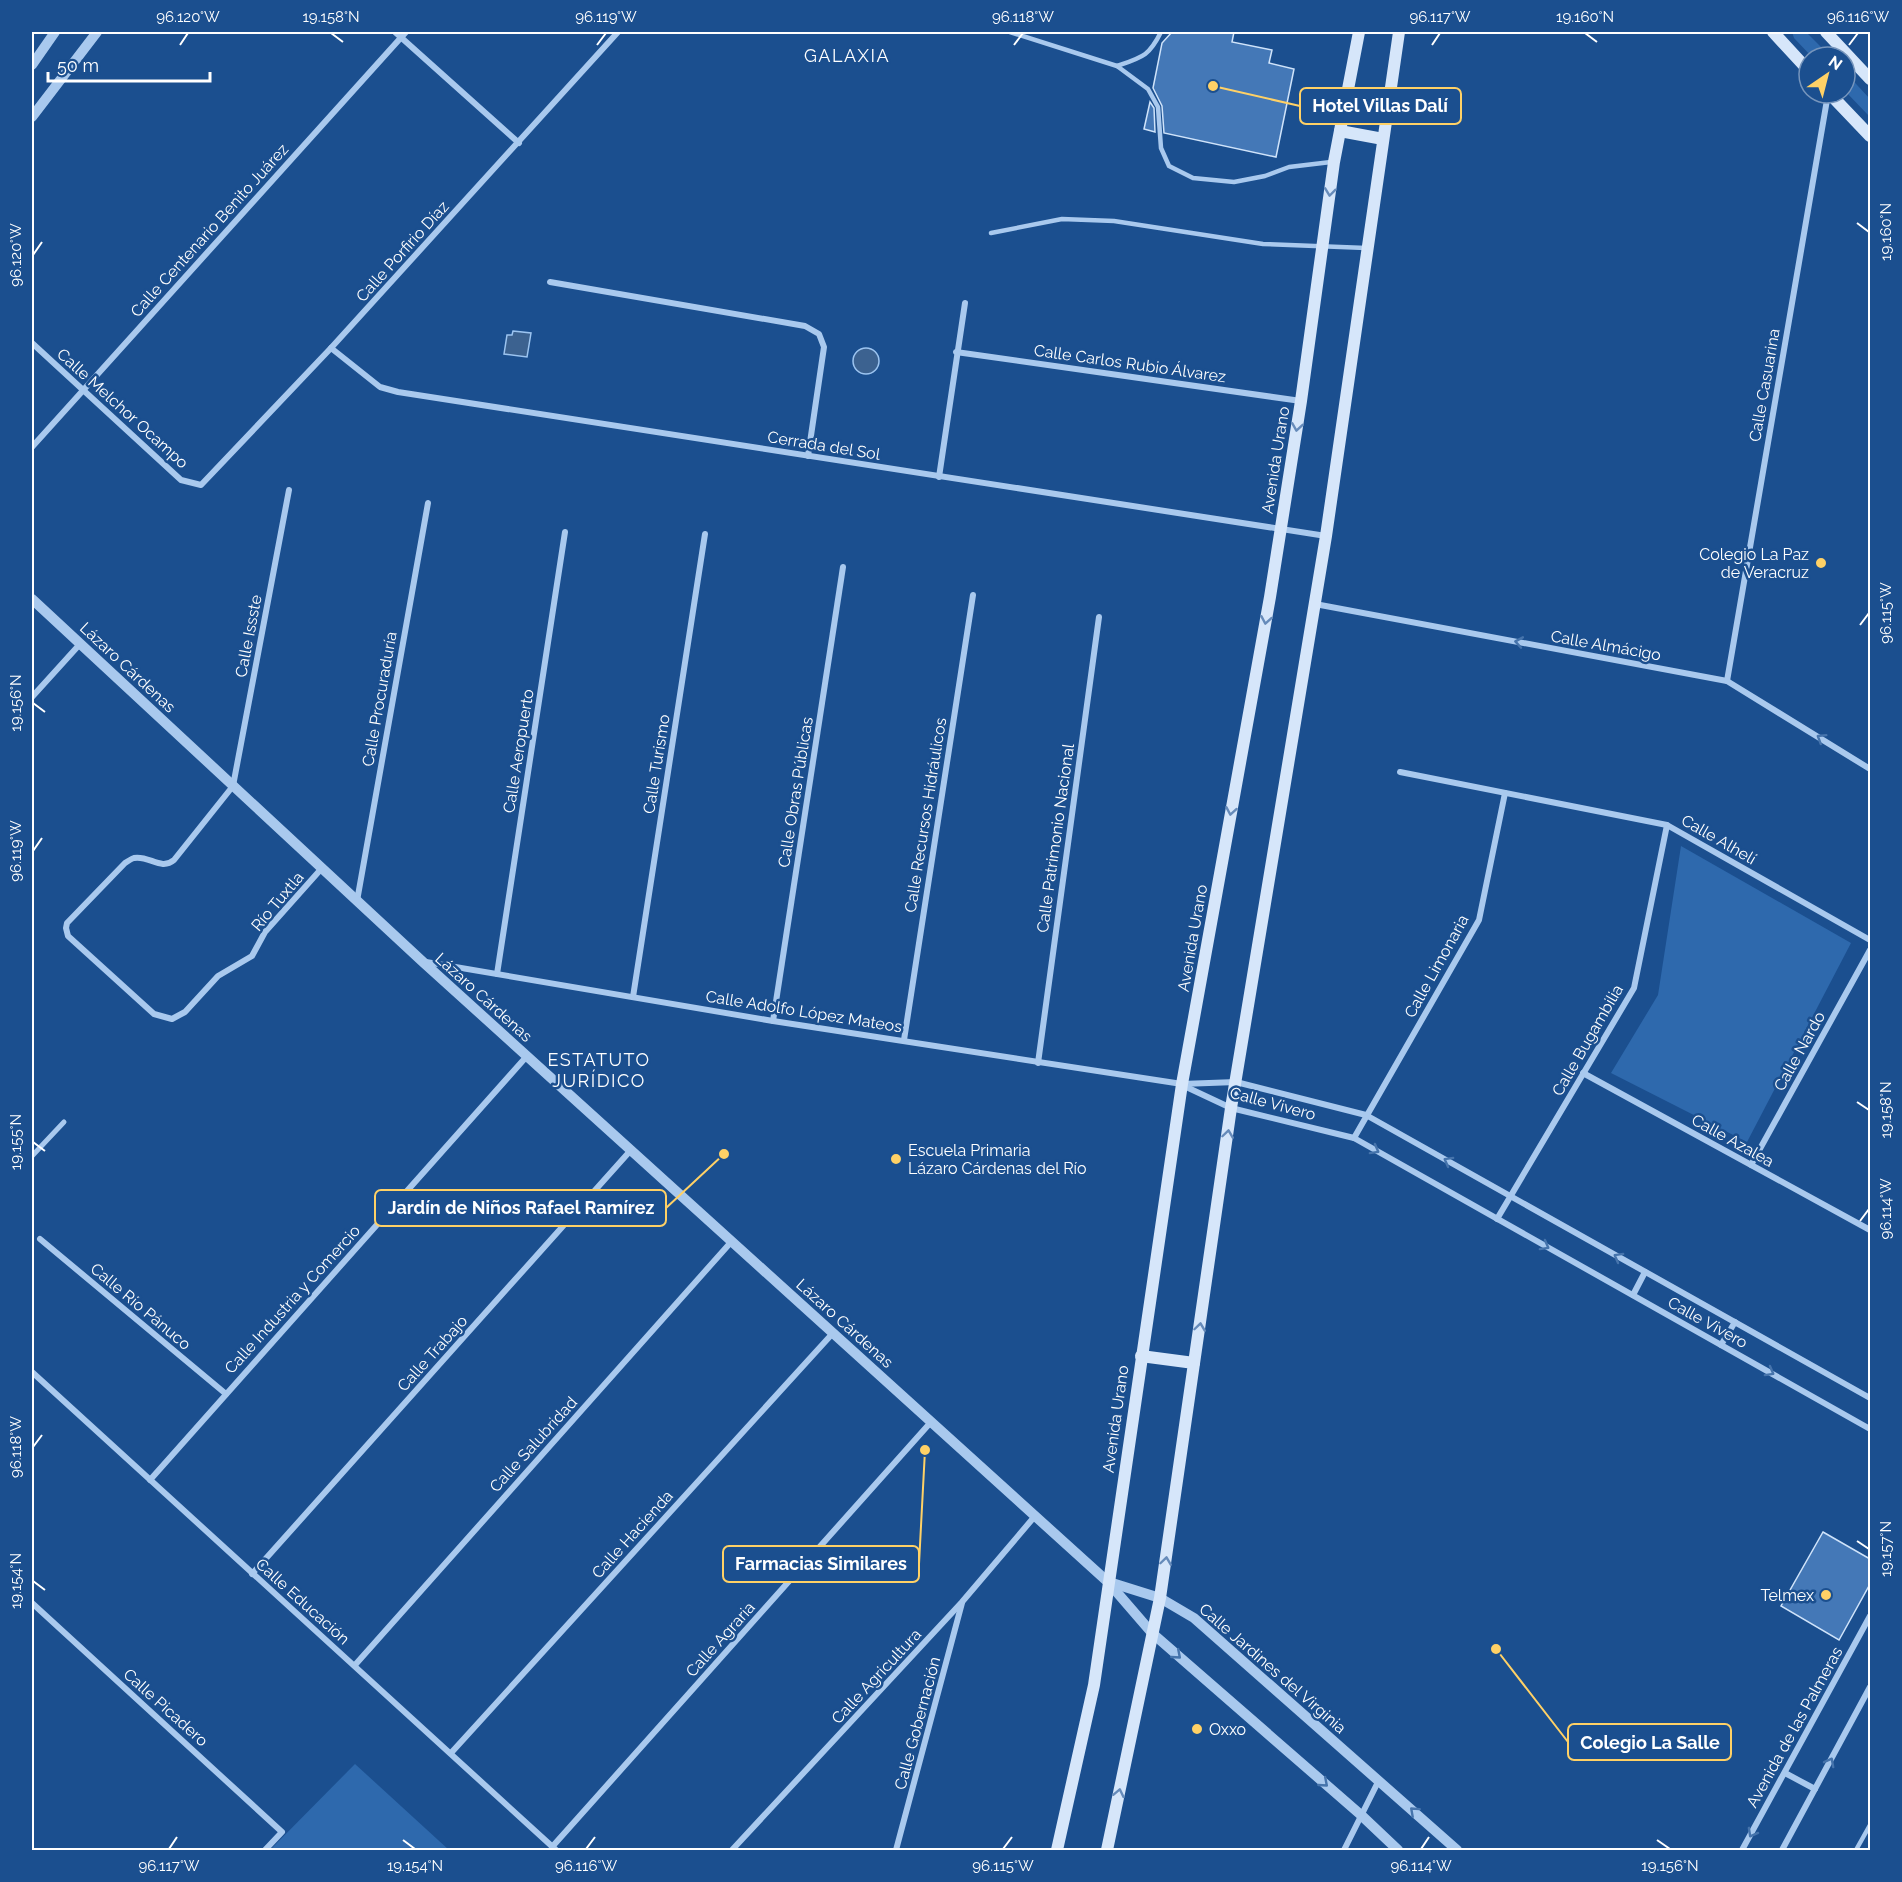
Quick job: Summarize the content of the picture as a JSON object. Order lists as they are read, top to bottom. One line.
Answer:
{"streets":{"main road":["Avenida Urano"],"street":["Calle Centenario Benito Juárez","Calle Porfirio Díaz","Calle Carlos Rubio Álvarez","Calle Casuarina","Calle Melchor Ocampo","Cerrada del Sol","Calle Issste","Calle Almácigo","Lázaro Cárdenas","Calle Procuraduría","Calle Aeropuerto","Calle Turismo","Calle Obras Públicas","Calle Recursos Hidráulicos","Calle Patrimonio Nacional","Calle Alhelí","Río Tuxtla","Calle Limonaria","Calle Adolfo López Mateos","Calle Bugambilia","Calle Nardo","Calle Vivero","Calle Azalea","Calle Industria y Comercio","Calle Río Pánuco","Calle Trabajo","Calle Salubridad","Calle Hacienda","Calle Educación","Calle Agraria","Calle Jardines del Virginia","Calle Agricultura","Calle Picadero","Calle Gobernación","Avenida de las Palmeras"]},"crossings":[["Calle Centenario Benito Juárez","Calle Melchor Ocampo"],["Calle Porfirio Díaz","Calle Melchor Ocampo"],["Calle Porfirio Díaz","Cerrada del Sol"],["Calle Carlos Rubio Álvarez","Avenida Urano"],["Calle Casuarina","Calle Almácigo"],["Cerrada del Sol","Avenida Urano"],["Avenida Urano","Lázaro Cárdenas"],["Avenida Urano","Calle Adolfo López Mateos"],["Avenida Urano","Calle Vivero"],["Avenida Urano","Calle Jardines del Virginia"],["Calle Issste","Lázaro Cárdenas"],["Calle Issste","Río Tuxtla"],["Lázaro Cárdenas","Calle Procuraduría"],["Lázaro Cárdenas","Río Tuxtla"],["Lázaro Cárdenas","Calle Adolfo López Mateos"],["Lázaro Cárdenas","Calle Industria y Comercio"],["Lázaro Cárdenas","Calle Trabajo"],["Lázaro Cárdenas","Calle Salubridad"],["Lázaro Cárdenas","Calle Hacienda"],["Lázaro Cárdenas","Calle Agraria"],["Lázaro Cárdenas","Calle Jardines del Virginia"],["Lázaro Cárdenas","Calle Agricultura"],["Calle Aeropuerto","Calle Adolfo López Mateos"],["Calle Turismo","Calle Adolfo López Mateos"],["Calle Obras Públicas","Calle Adolfo López Mateos"],["Calle Recursos Hidráulicos","Calle Adolfo López Mateos"],["Calle Patrimonio Nacional","Calle Adolfo López Mateos"],["Calle Alhelí","Calle Limonaria"],["Calle Alhelí","Calle Bugambilia"],["Calle Limonaria","Calle Vivero"],["Calle Adolfo López Mateos","Calle Vivero"],["Calle Bugambilia","Calle Vivero"],["Calle Bugambilia","Calle Azalea"],["Calle Nardo","Calle Azalea"],["Calle Industria y Comercio","Calle Río Pánuco"],["Calle Industria y Comercio","Calle Educación"],["Calle Trabajo","Calle Educación"],["Calle Salubridad","Calle Educación"],["Calle Hacienda","Calle Educación"],["Calle Educación","Calle Agraria"],["Calle Agricultura","Calle Gobernación"]],"one_way":["Calle Almácigo"],"districts":["GALAXIA","ESTATUTO JURÍDICO"],"places":["Hotel Villas Dalí","Colegio La Paz de Veracruz","Jardín de Niños Rafael Ramírez","Escuela Primaria Lázaro Cárdenas del Río","Farmacias Similares","Telmex","Colegio La Salle","Oxxo"],"scale_bar":"50 m","north":"top right","coordinates":["96.120°W","19.158°N","96.119°W","96.118°W","96.117°W","19.160°N","96.116°W","96.115°W","19.156°N","19.155°N","96.114°W","19.157°N","19.154°N"]}
